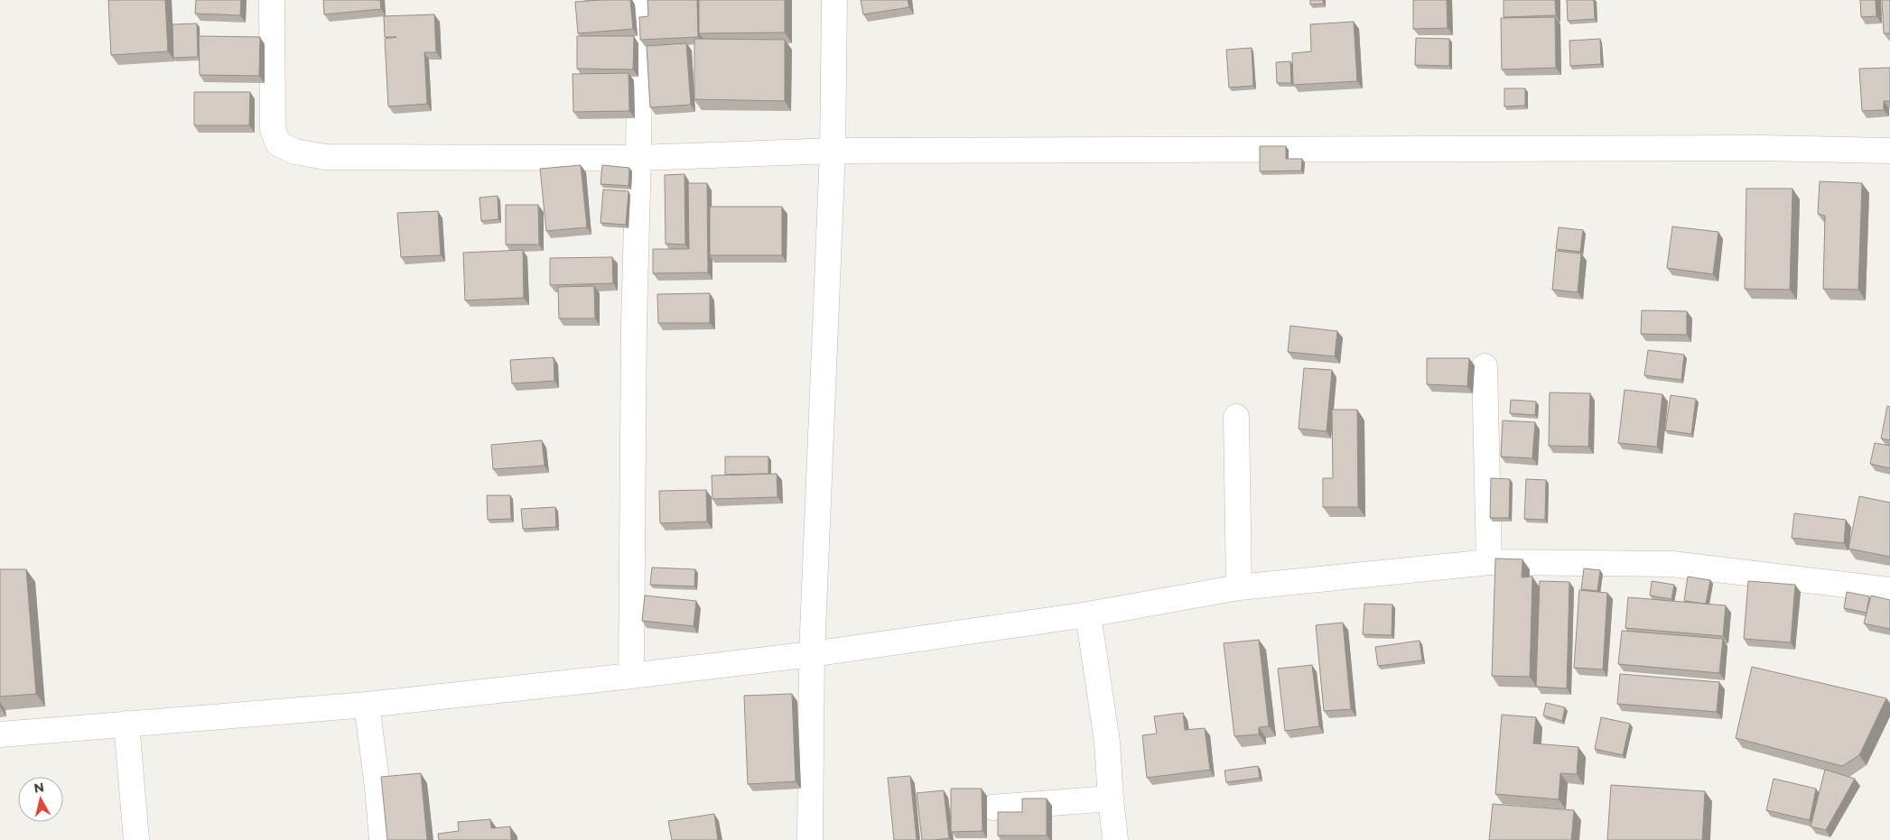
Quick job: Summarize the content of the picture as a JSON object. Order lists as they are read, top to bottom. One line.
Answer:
{"north":"top"}
